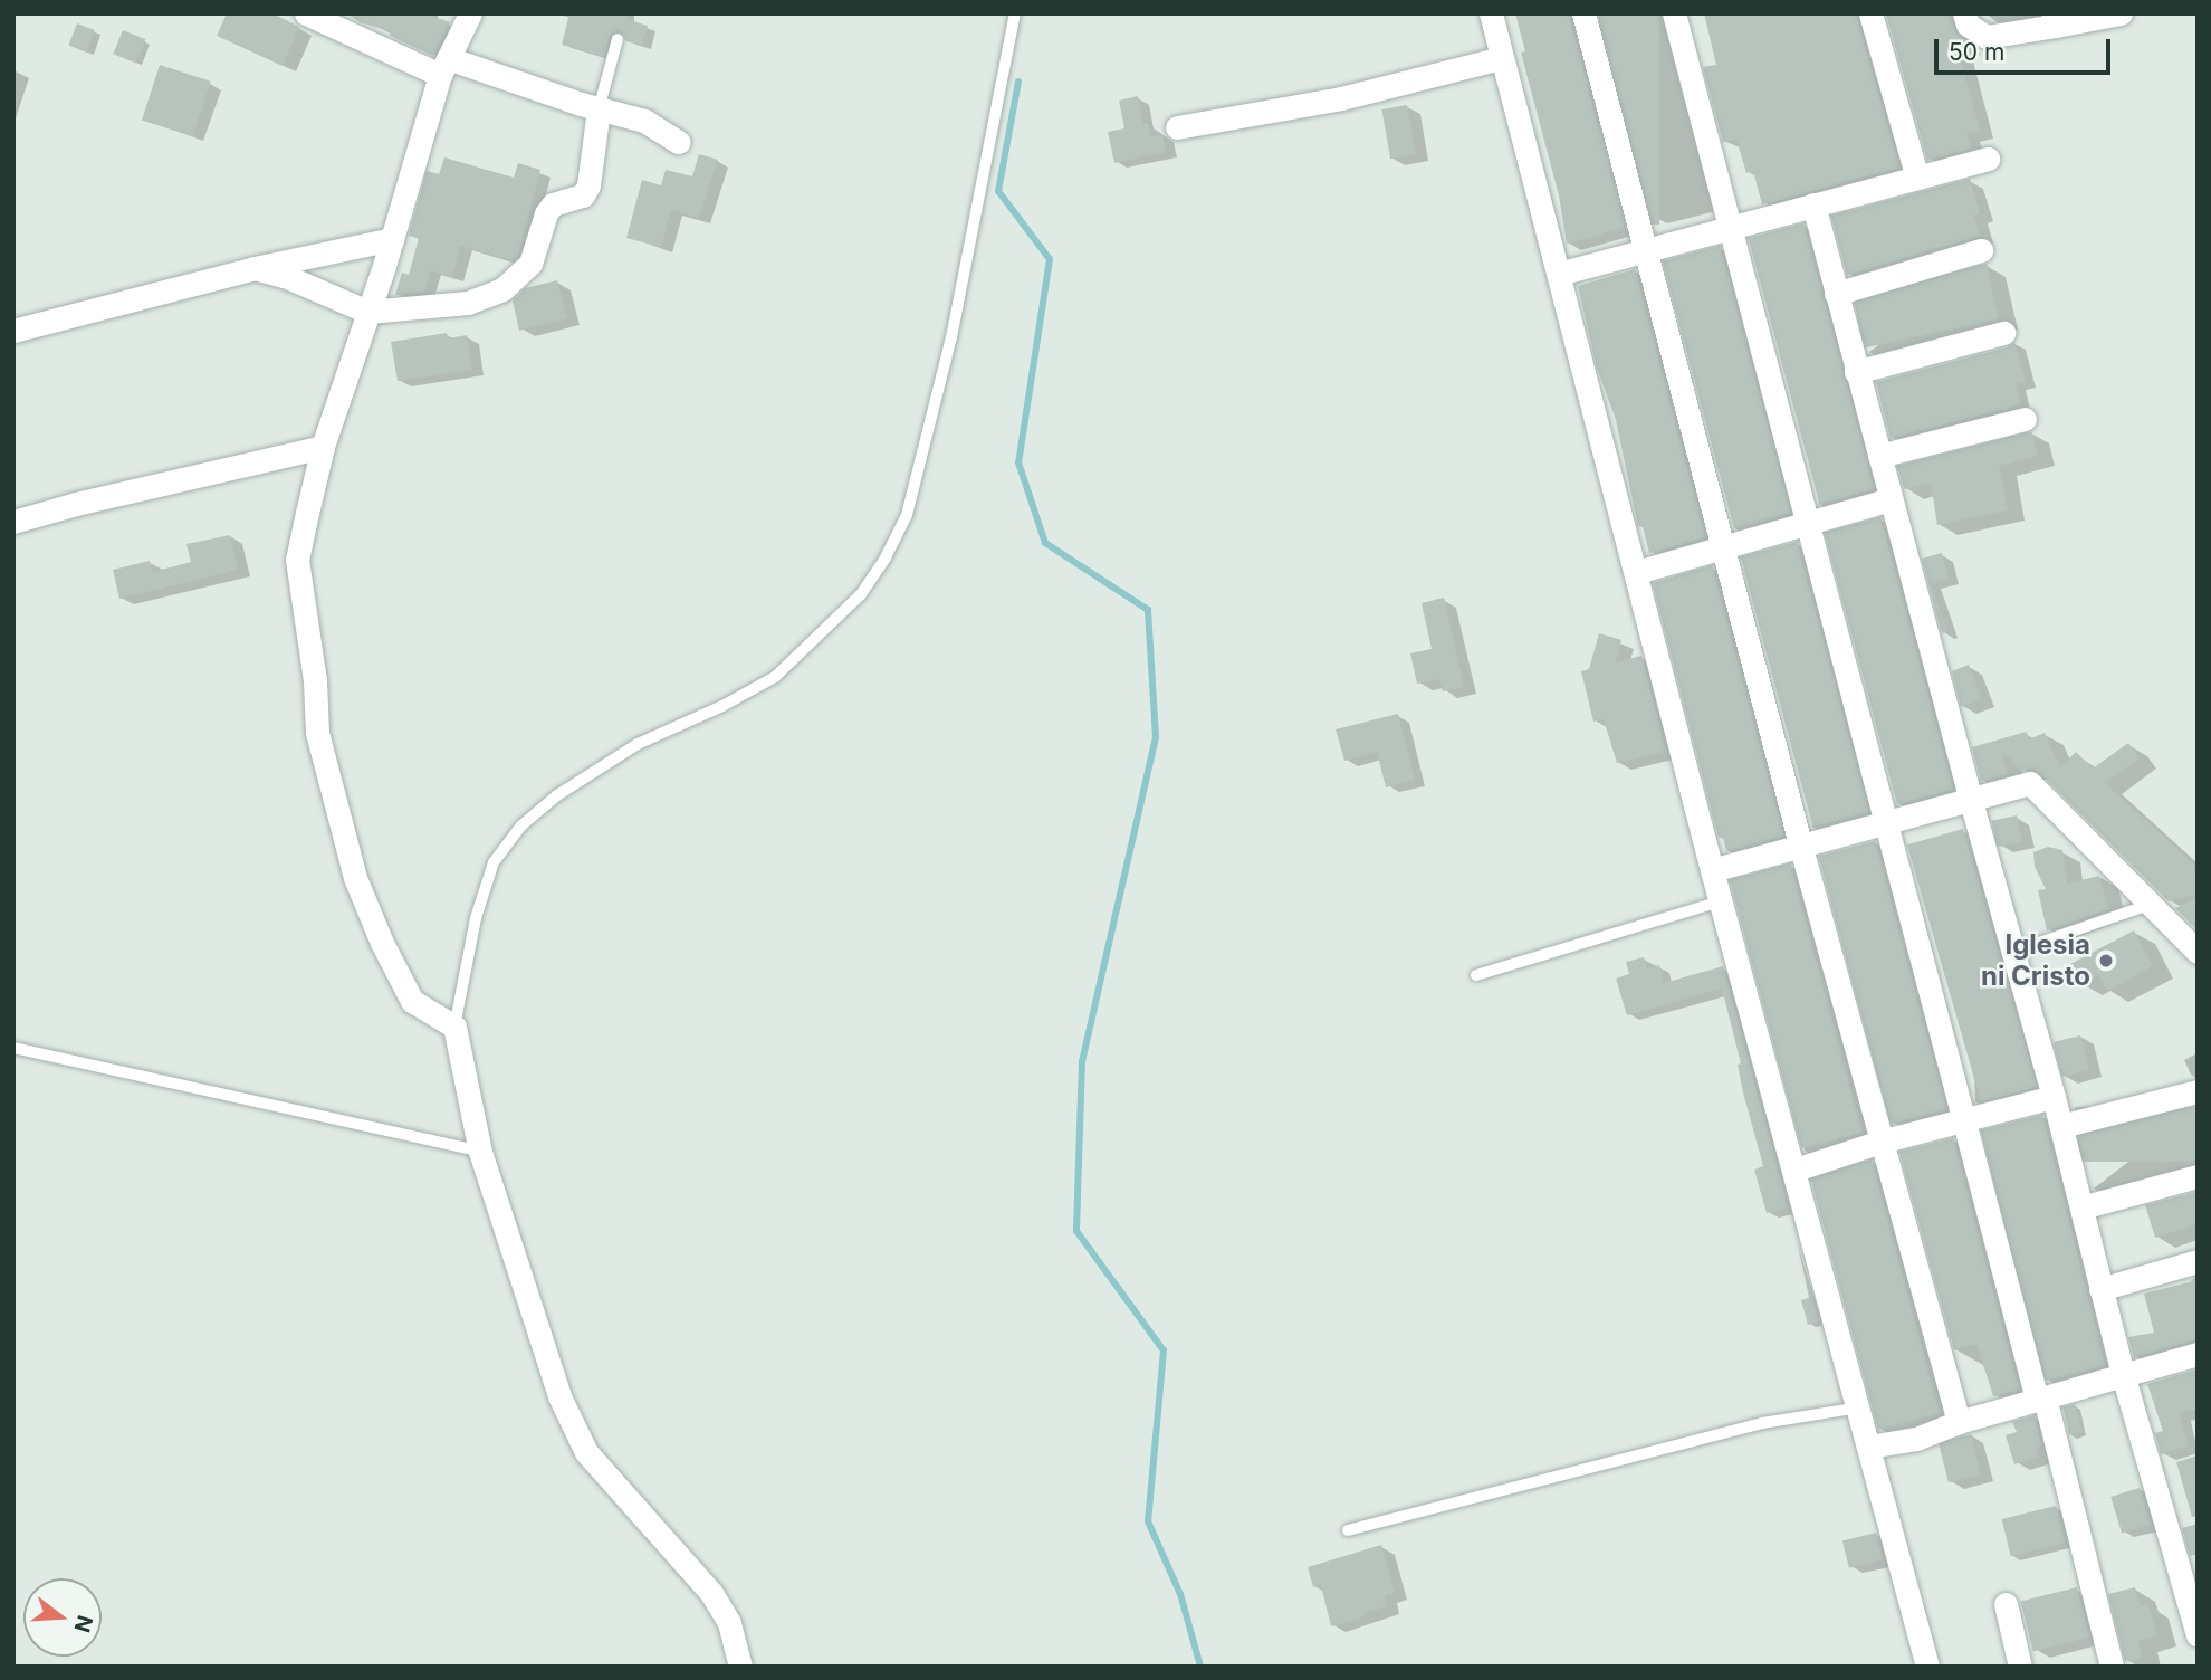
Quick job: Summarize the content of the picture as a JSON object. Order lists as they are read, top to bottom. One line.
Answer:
{"places":["Iglesia ni Cristo"],"scale_bar":"50 m","north":"right"}
